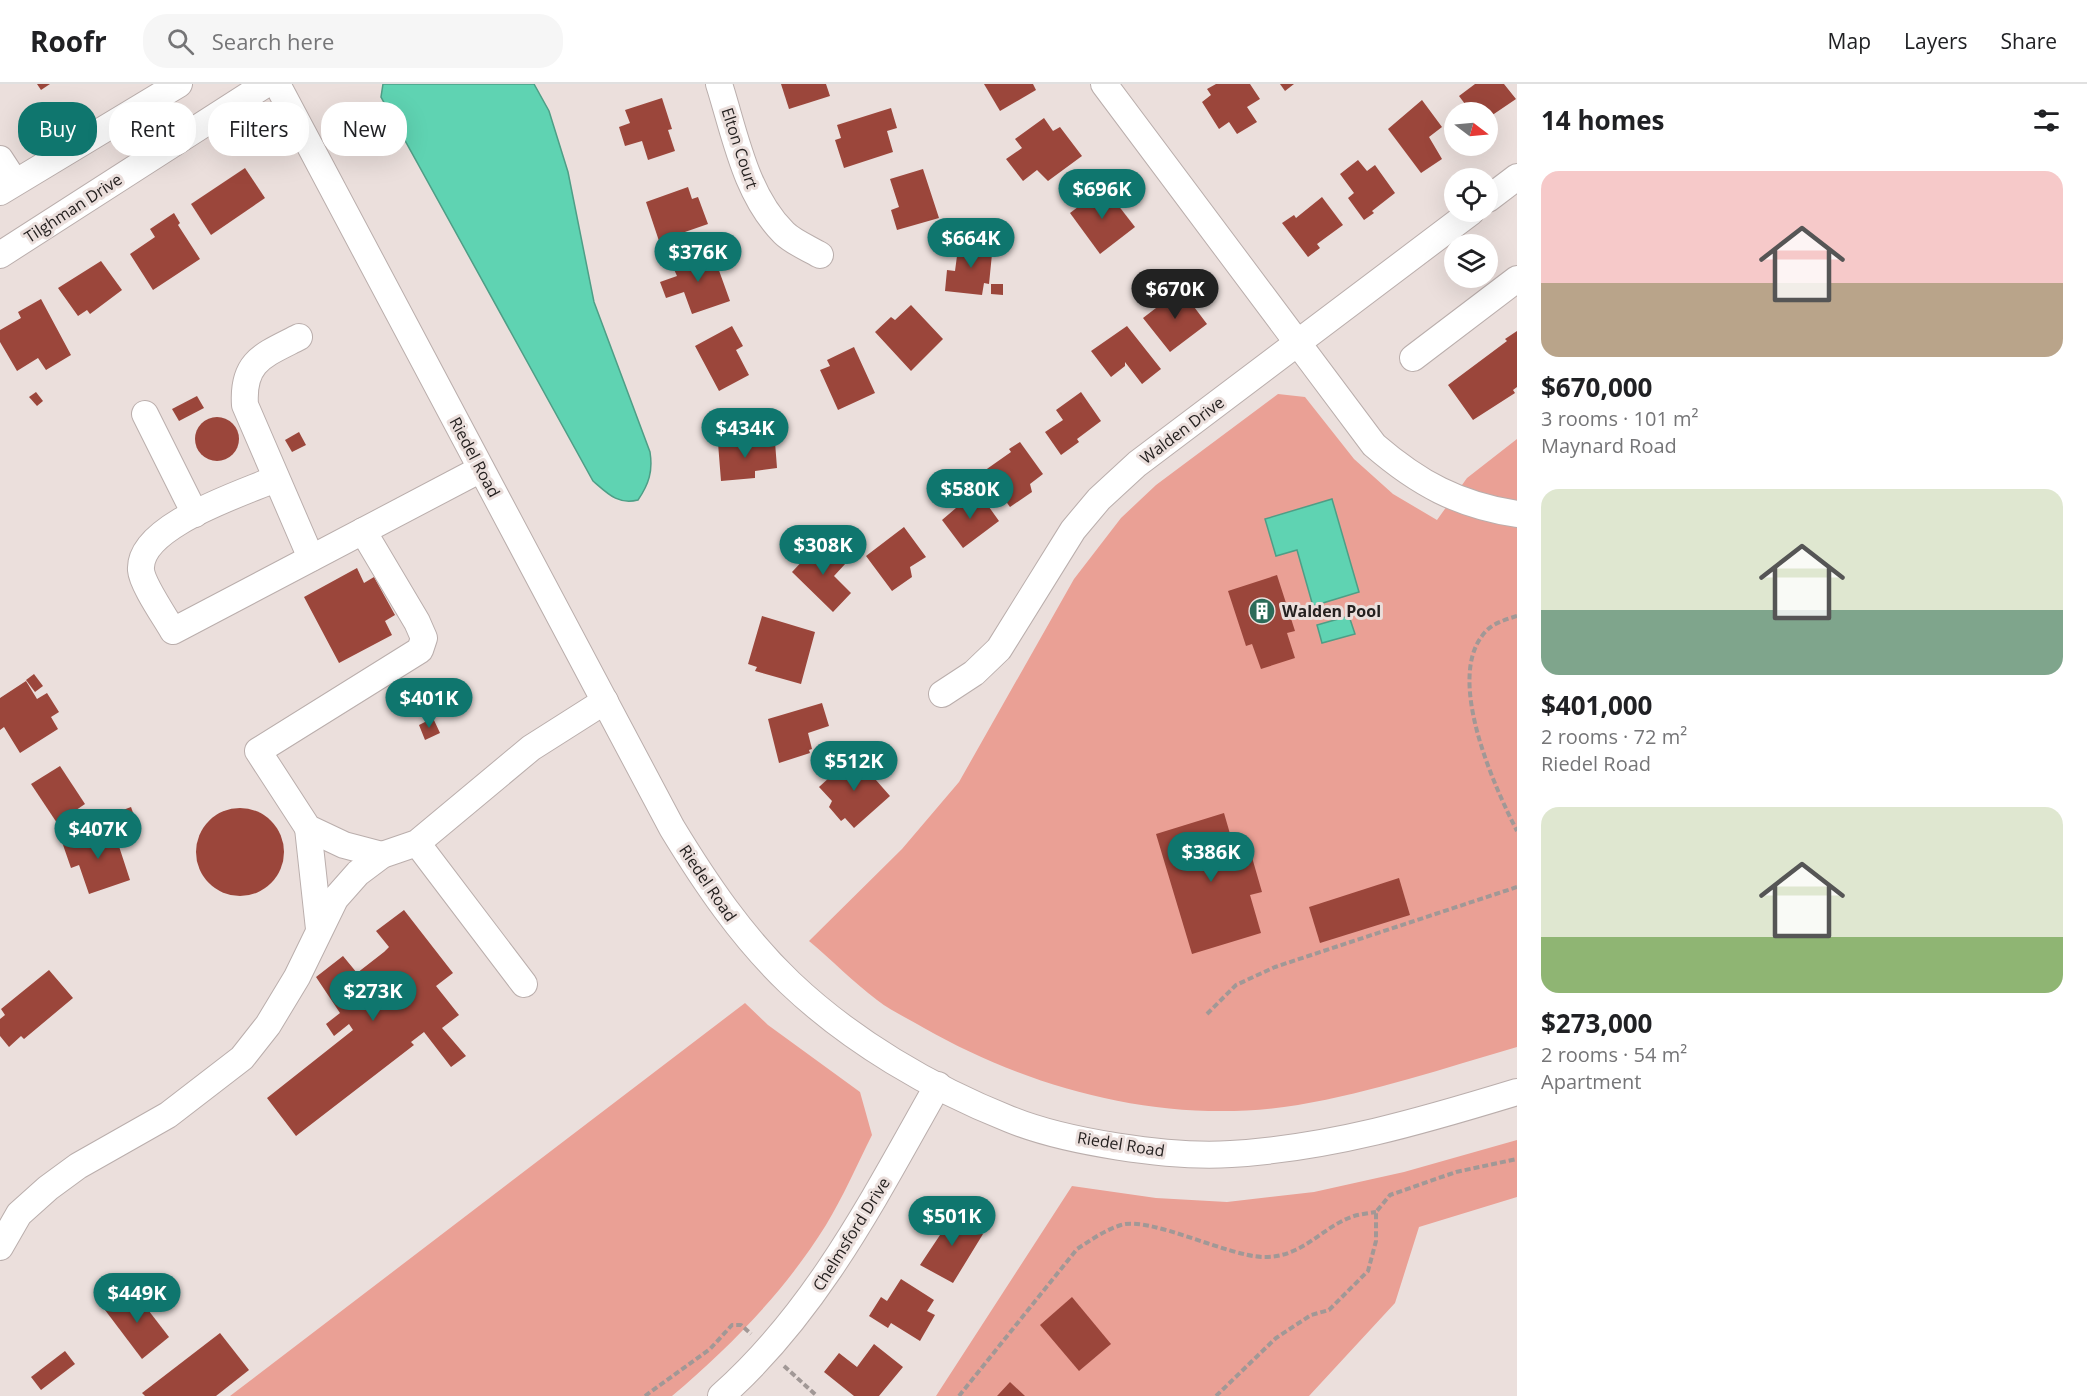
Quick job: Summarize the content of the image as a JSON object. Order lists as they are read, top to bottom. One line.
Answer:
{"streets":{"street":["Elton Court","Tilghman Drive","Walden Drive","Riedel Road","Chelmsford Drive"]},"crossings":[["Riedel Road","Chelmsford Drive"]],"places":{"building":["Walden Pool"]},"north":"right","page":{"header":"Roofr","search":"Search here","nav":["Map","Layers","Share"],"heading":"14 homes","chip":["Buy","Rent","Filters","New"],"list":[{"name":"$670,000","note":"3 rooms · 101 m² · Maynard Road"},{"name":"$401,000","note":"2 rooms · 72 m² · Riedel Road"},{"name":"$273,000","note":"2 rooms · 54 m² · Apartment"}],"price":["$696K","$664K","$376K","$670K","$434K","$580K","$308K","$401K","$512K","$407K","$386K","$273K","$501K","$449K"]}}
